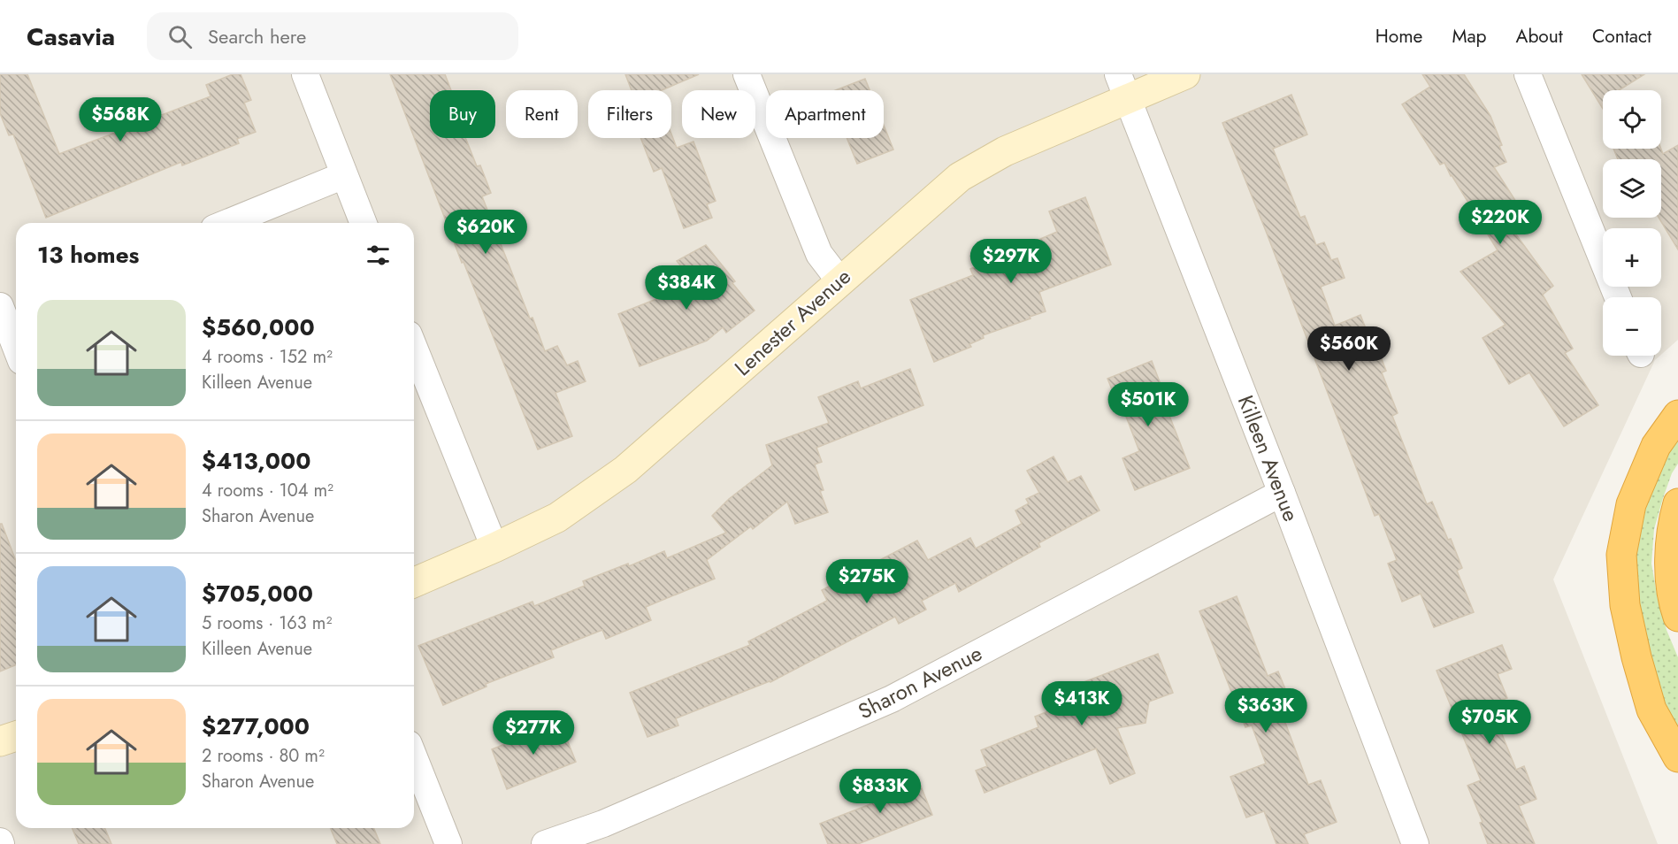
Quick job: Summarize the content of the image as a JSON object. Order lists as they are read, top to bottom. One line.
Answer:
{"streets":{"street":["Lenester Avenue","Killeen Avenue","Sharon Avenue"]},"crossings":[["Lenester Avenue","Killeen Avenue"],["Killeen Avenue","Sharon Avenue"]],"page":{"header":"Casavia","search":"Search here","nav":["Home","Map","About","Contact"],"map_buttons":["+","−"],"chip":["Buy","Rent","Filters","New","Apartment"],"price":["$568K","$220K","$620K","$297K","$384K","$560K","$501K","$275K","$413K","$363K","$705K","$277K","$833K"],"heading":"13 homes","list":[{"name":"$560,000","note":"4 rooms · 152 m² · Killeen Avenue"},{"name":"$413,000","note":"4 rooms · 104 m² · Sharon Avenue"},{"name":"$705,000","note":"5 rooms · 163 m² · Killeen Avenue"},{"name":"$277,000","note":"2 rooms · 80 m² · Sharon Avenue"}]}}
